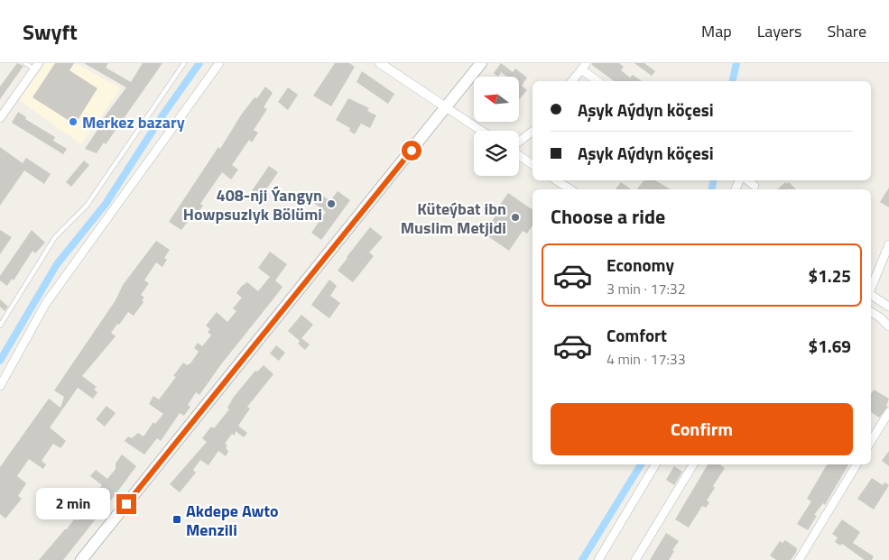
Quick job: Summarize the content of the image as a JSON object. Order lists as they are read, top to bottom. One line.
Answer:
{"places":{"other":["Merkez bazary","408-nji Ýangyn Howpsuzlyk Bölümi","Küteýbat ibn Muslim Metjidi"],"transit":["Akdepe Awto Menzili"]},"north":"left","page":{"header":"Swyft","nav":["Map","Layers","Share"],"banner":["Aşyk Aýdyn köçesi","Aşyk Aýdyn köçesi"],"heading":"Choose a ride","list":[{"name":"Economy","note":"3 min · 17:32","value":"$1.25"},{"name":"Comfort","note":"4 min · 17:33","value":"$1.69"}],"buttons":"Confirm","bubble":"2 min"}}
